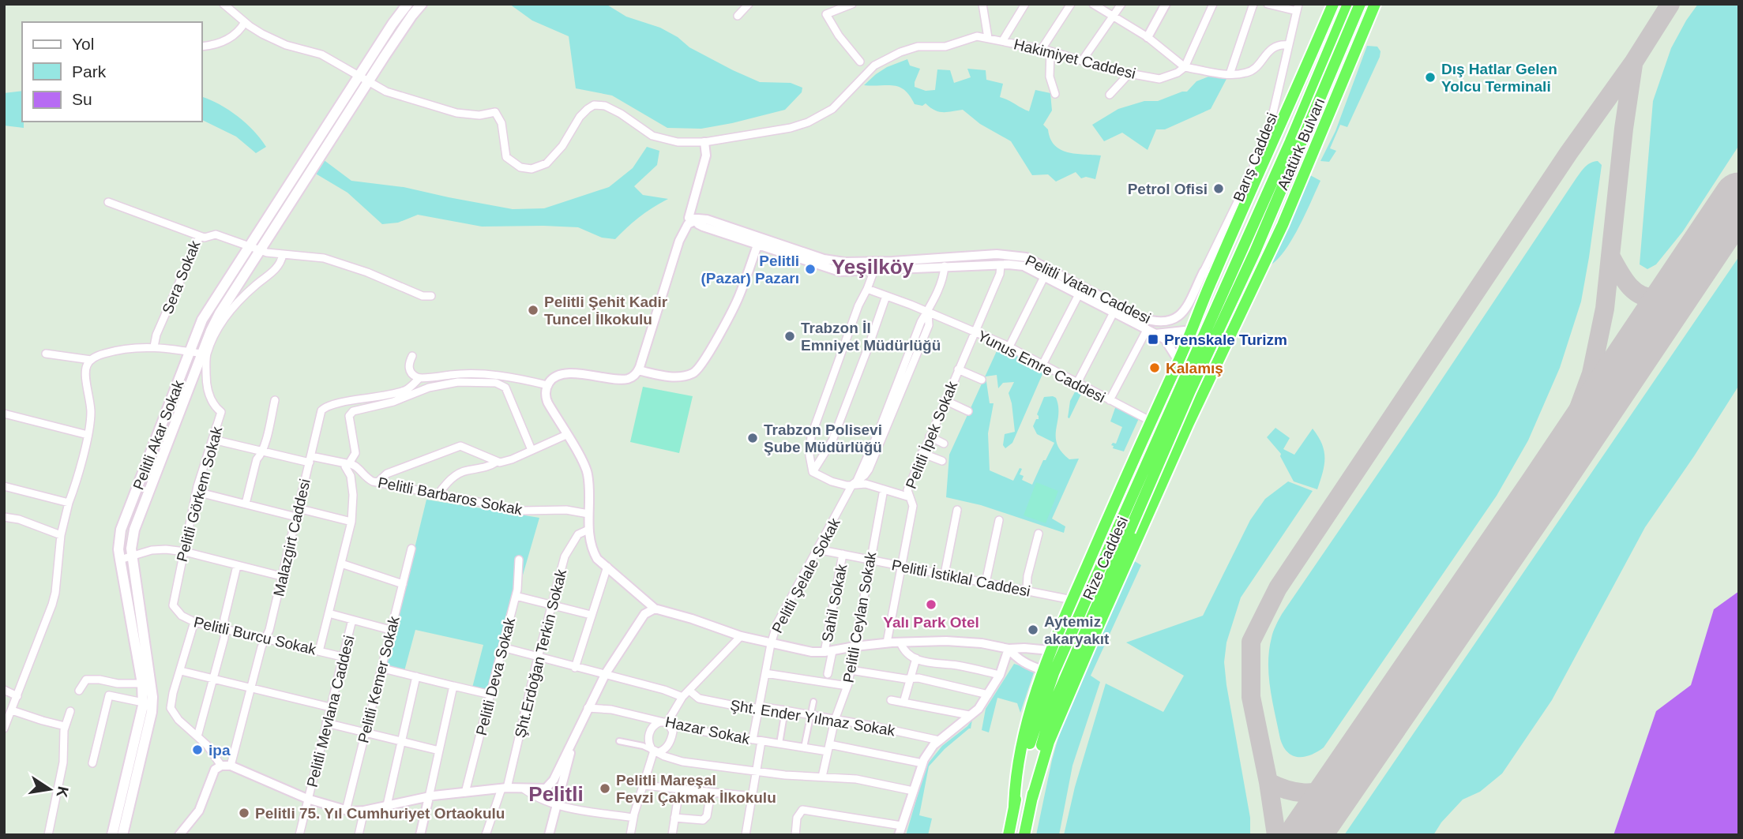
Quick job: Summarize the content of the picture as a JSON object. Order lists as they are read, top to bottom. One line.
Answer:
{"streets":{"highway":["Atatürk Bulvarı","Rize Caddesi"],"main road":["Pelitli Akar Sokak"],"street":["Hakimiyet Caddesi","Barış Caddesi","Sera Sokak","Pelitli Vatan Caddesi","Yunus Emre Caddesi","Pelitli İpek Sokak","Pelitli Görkem Sokak","Pelitli Barbaros Sokak","Malazgirt Caddesi","Pelitli Şelale Sokak","Pelitli İstiklal Caddesi","Sahil Sokak","Pelitli Ceylan Sokak","Pelitli Burcu Sokak","Şht.Erdoğan Terkin Sokak","Pelitli Deva Sokak","Pelitli Kemer Sokak","Pelitli Mevlana Caddesi","Şht. Ender Yılmaz Sokak","Hazar Sokak"]},"crossings":[["Atatürk Bulvarı","Rize Caddesi"],["Barış Caddesi","Pelitli Vatan Caddesi"],["Pelitli Vatan Caddesi","Pelitli İpek Sokak"],["Pelitli Vatan Caddesi","Pelitli Şelale Sokak"],["Yunus Emre Caddesi","Pelitli İpek Sokak"],["Yunus Emre Caddesi","Pelitli Şelale Sokak"],["Pelitli Akar Sokak","Pelitli Görkem Sokak"],["Pelitli İpek Sokak","Pelitli İstiklal Caddesi"],["Pelitli Görkem Sokak","Pelitli Burcu Sokak"],["Malazgirt Caddesi","Pelitli Burcu Sokak"],["Pelitli Şelale Sokak","Pelitli İstiklal Caddesi"],["Pelitli Şelale Sokak","Şht. Ender Yılmaz Sokak"],["Pelitli Şelale Sokak","Hazar Sokak"],["Pelitli İstiklal Caddesi","Sahil Sokak"],["Pelitli İstiklal Caddesi","Pelitli Ceylan Sokak"],["Pelitli Ceylan Sokak","Şht. Ender Yılmaz Sokak"],["Pelitli Ceylan Sokak","Hazar Sokak"],["Pelitli Burcu Sokak","Pelitli Mevlana Caddesi"]],"districts":["Yeşilköy","Pelitli"],"places":{"other":["Dış Hatlar Gelen Yolcu Terminali","Petrol Ofisi","Pelitli (Pazar) Pazarı","Pelitli Şehit Kadir Tuncel İlkokulu","Trabzon İl Emniyet Müdürlüğü","Kalamış","Trabzon Polisevi Şube Müdürlüğü","Yalı Park Otel","Aytemiz akaryakıt","ipa","Pelitli Mareşal Fevzi Çakmak İlkokulu","Pelitli 75. Yıl Cumhuriyet Ortaokulu"],"transit":["Prenskale Turizm"]},"legend":["Yol","Park","Su"],"north":"right"}
